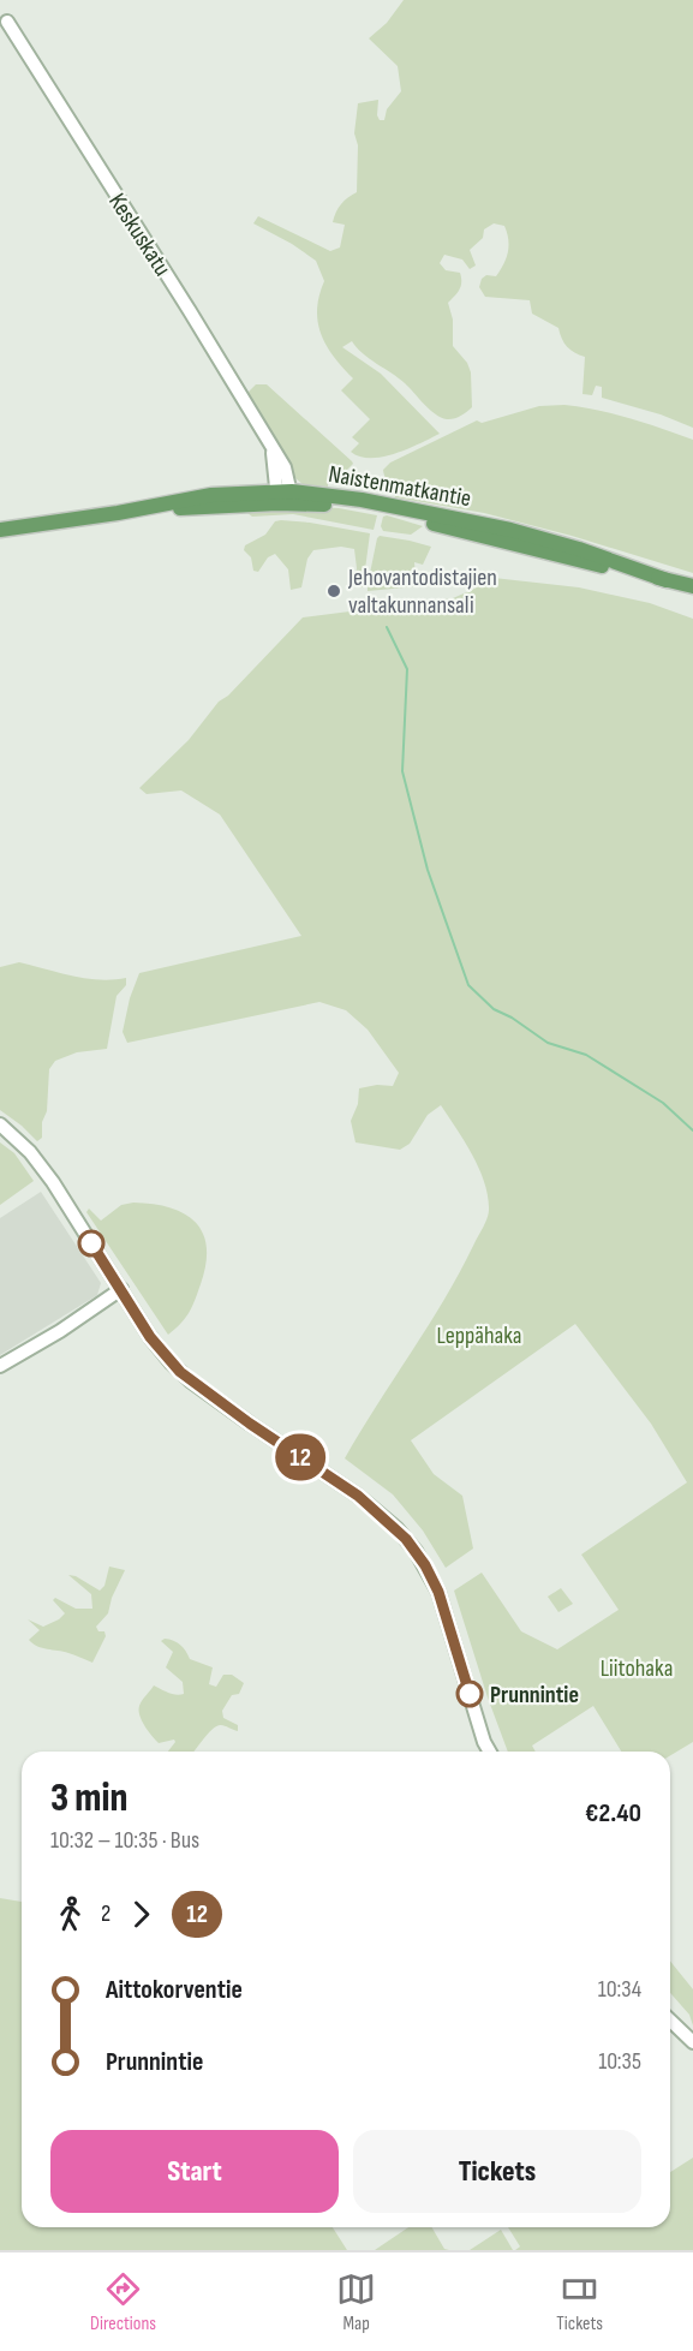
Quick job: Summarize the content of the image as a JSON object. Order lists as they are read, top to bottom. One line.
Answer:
{"streets":{"main road":["Keskuskatu","Naistenmatkantie"]},"crossings":[["Keskuskatu","Naistenmatkantie"]],"parks":["Leppähaka","Liitohaka"],"places":["Jehovantodistajien valtakunnansali","Prunnintie"],"lines":["bus line 12"],"page":{"on_map":"12","heading":["3 min","10:32 – 10:35 · Bus","€2.40"],"legs":["2","12"],"list":[{"name":"Aittokorventie","value":"10:34"},{"name":"Prunnintie","value":"10:35"}],"buttons":["Start","Tickets"],"tabs":["Directions","Map","Tickets"]}}
